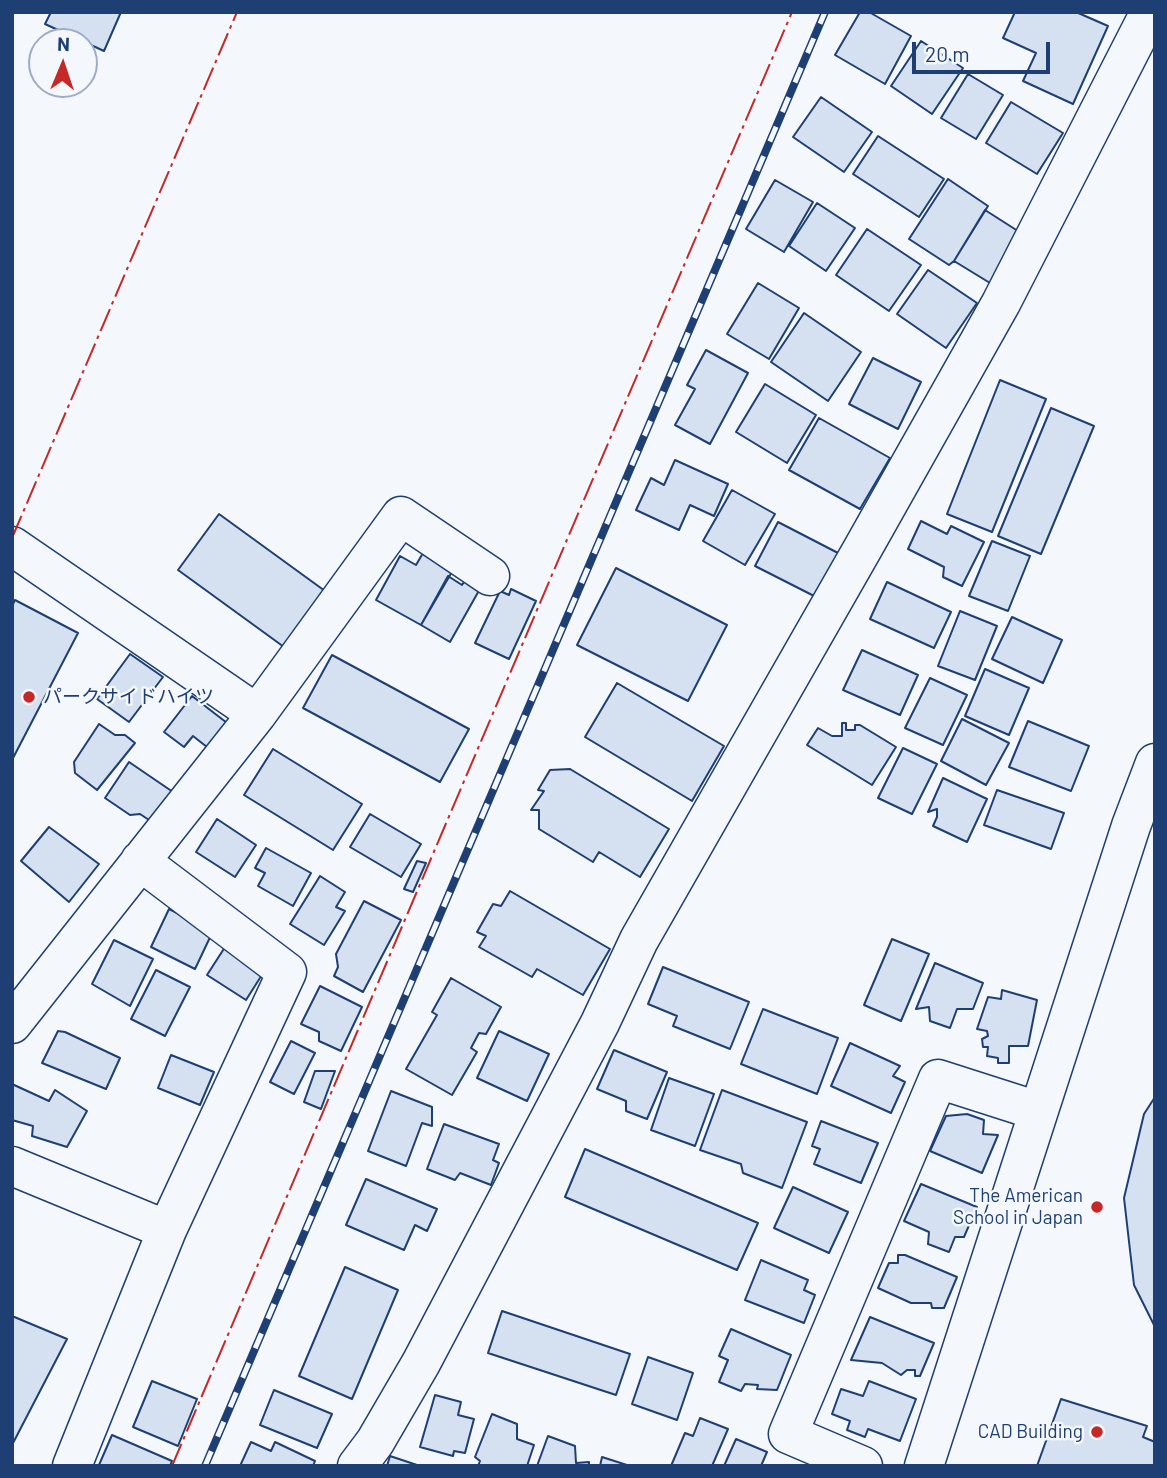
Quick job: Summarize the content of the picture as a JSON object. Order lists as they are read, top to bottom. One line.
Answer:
{"places":["パークサイドハイツ","The American School in Japan","CAD Building"],"scale_bar":"20 m","north":"top"}
